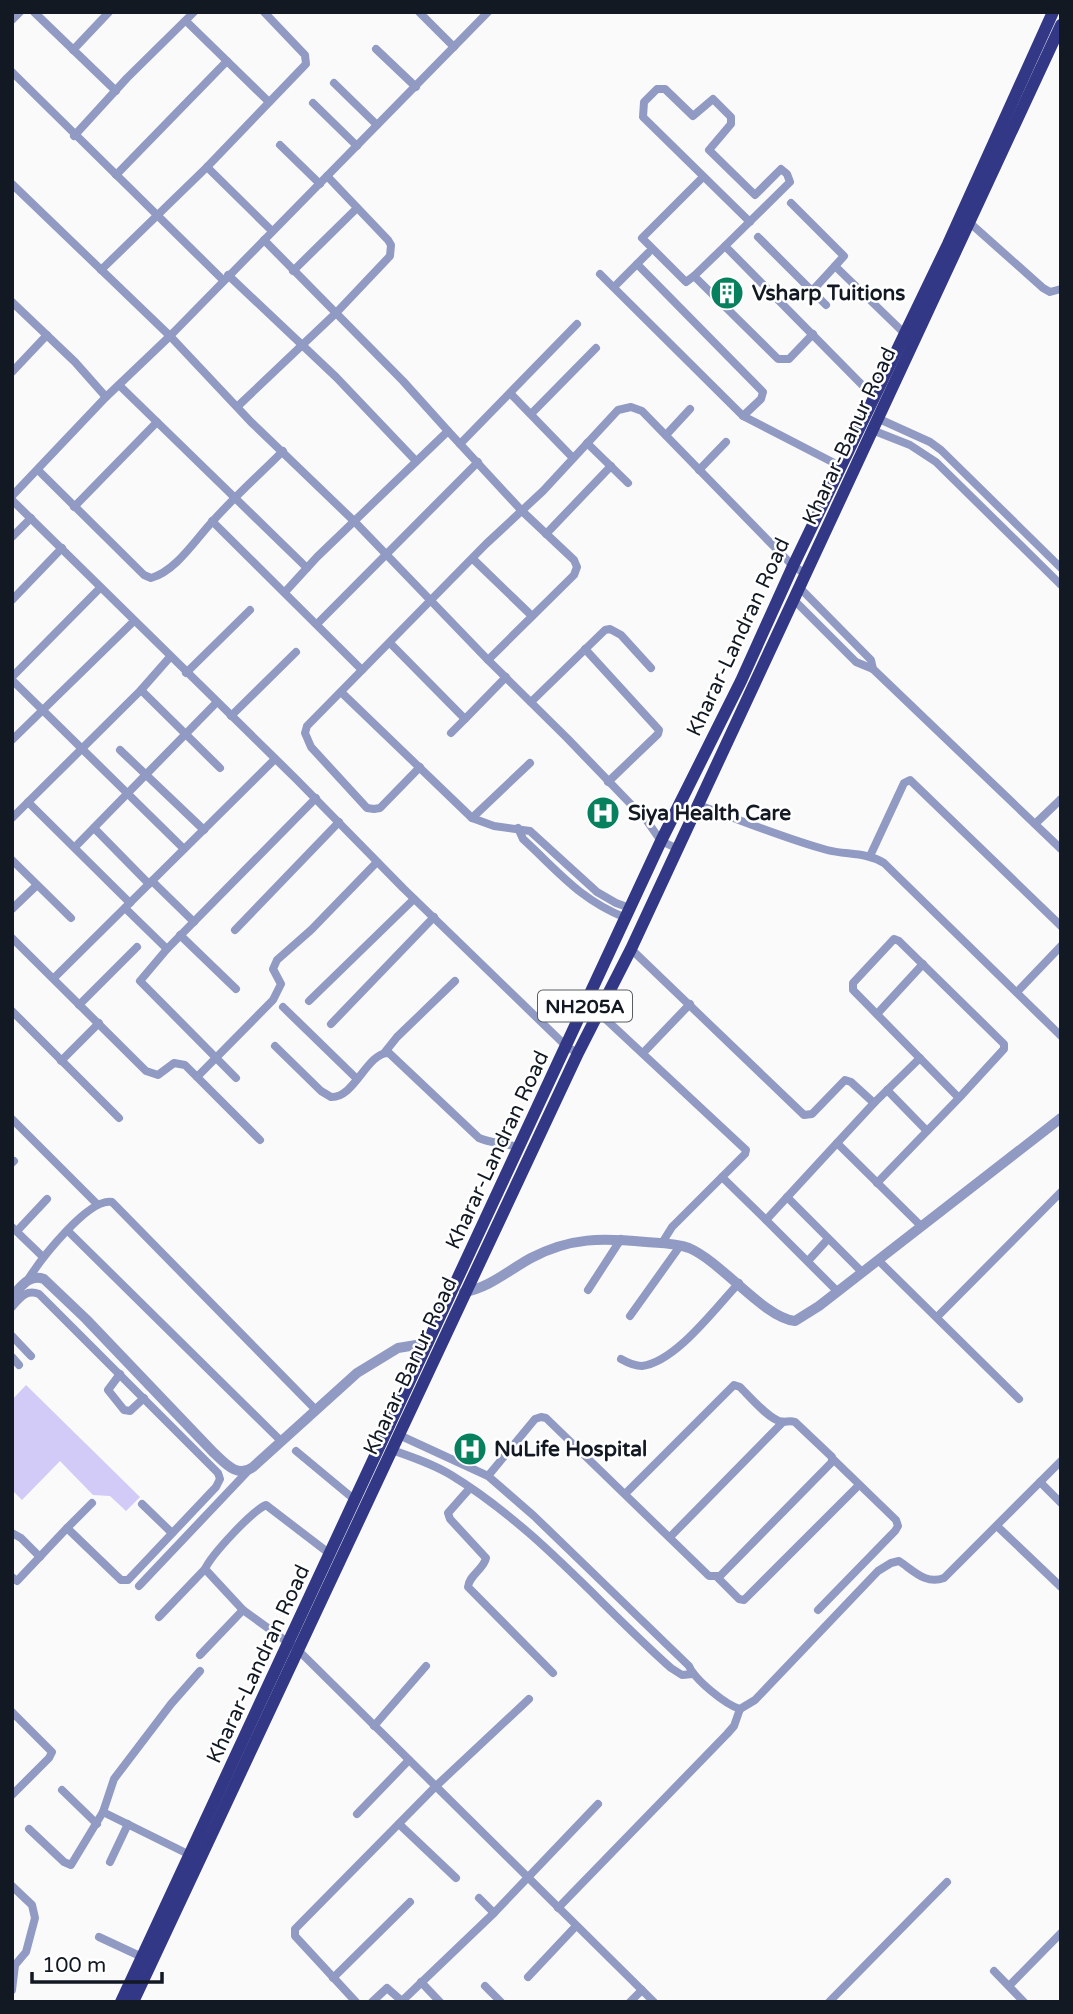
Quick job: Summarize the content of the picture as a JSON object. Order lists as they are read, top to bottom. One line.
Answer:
{"streets":{"highway":["Kharar-Banur Road","Kharar-Landran Road","NH205A"]},"crossings":[["Kharar-Banur Road","Kharar-Landran Road"]],"places":{"building":["Vsharp Tuitions"],"hospital":["Siya Health Care","NuLife Hospital"]},"scale_bar":"100 m"}
